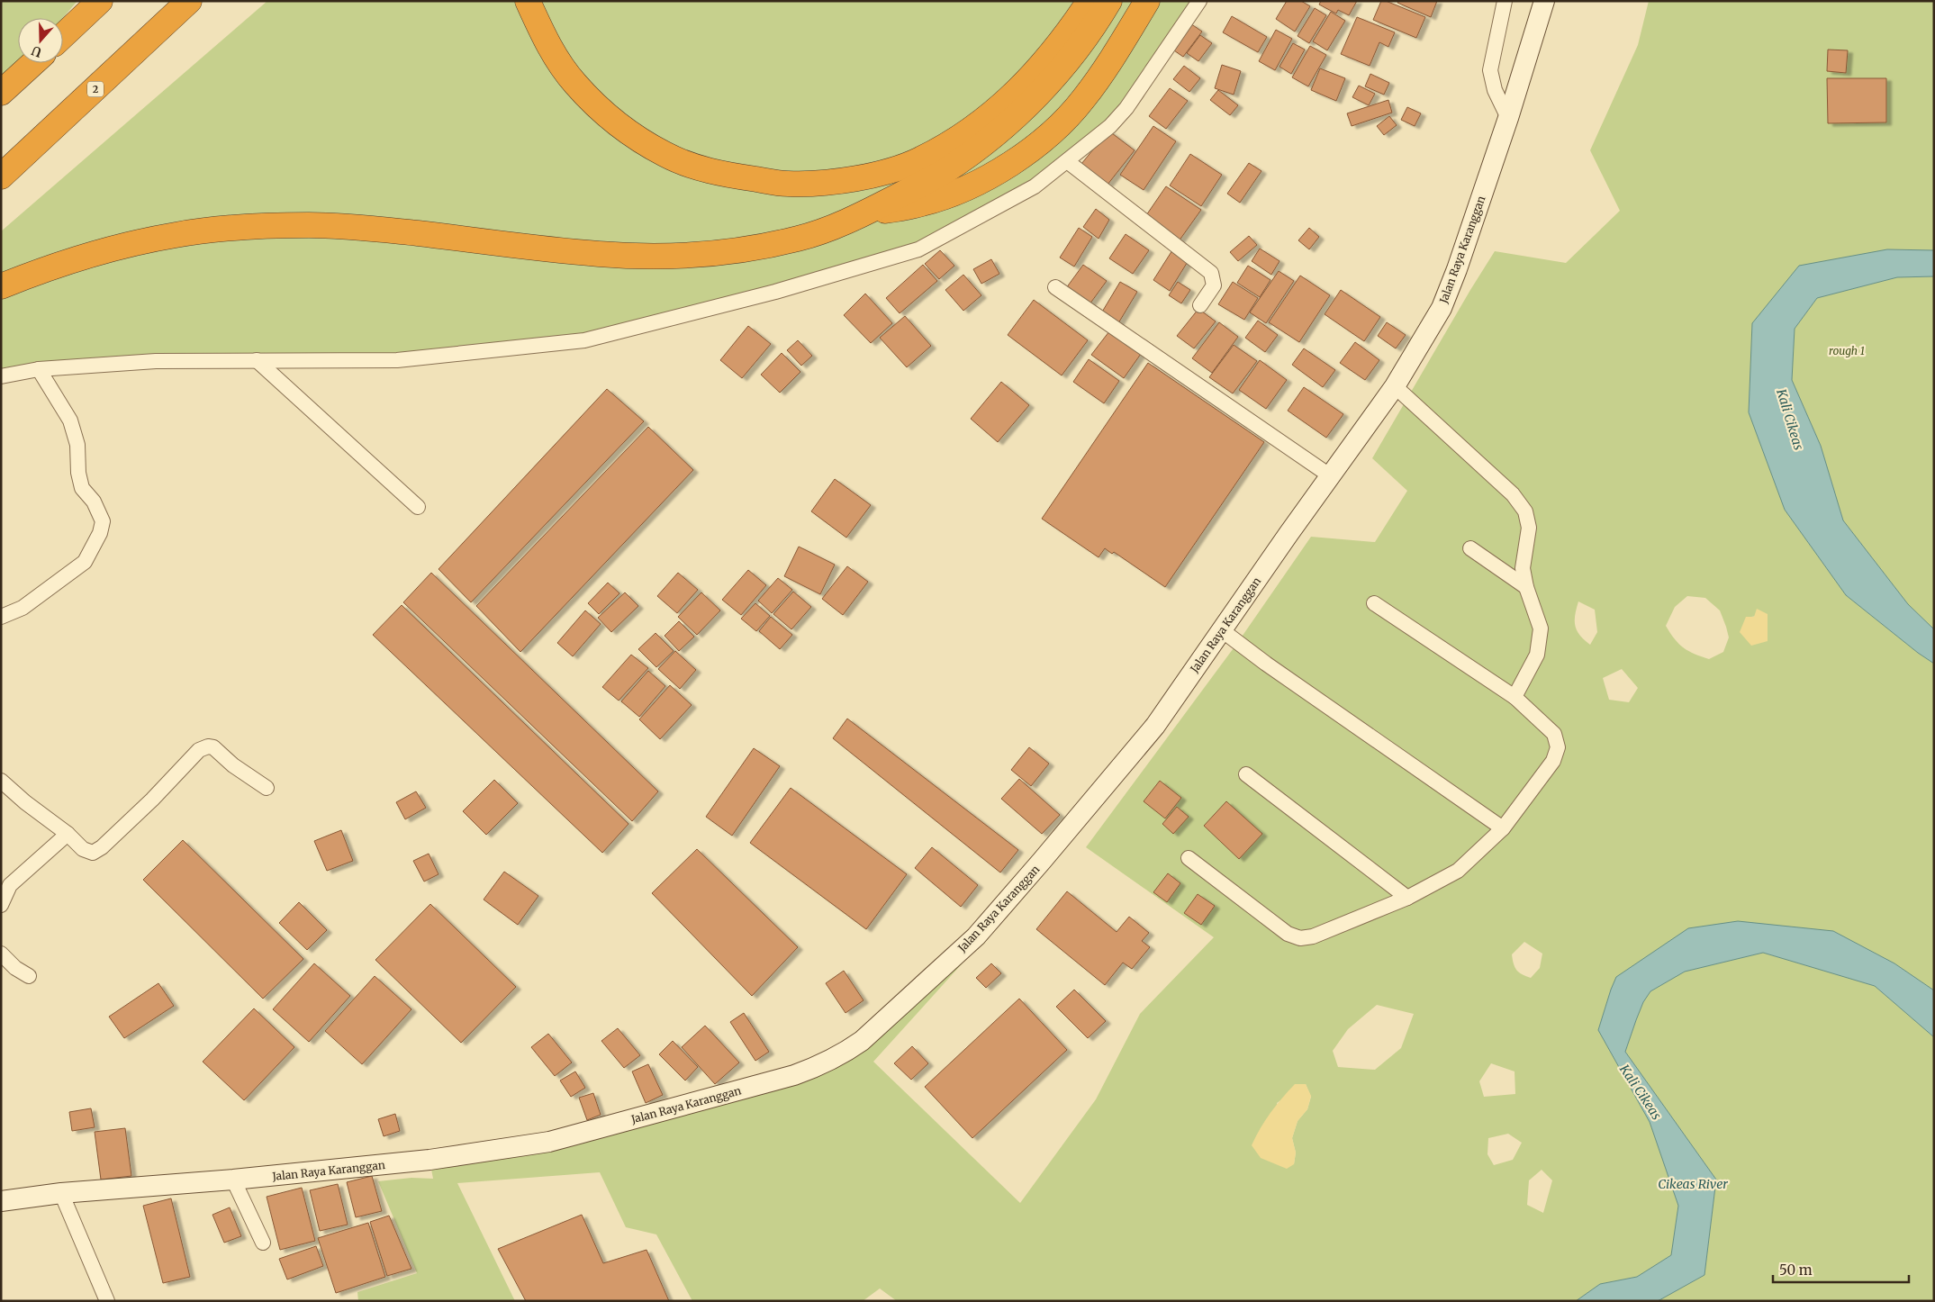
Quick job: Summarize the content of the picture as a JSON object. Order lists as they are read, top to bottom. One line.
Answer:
{"streets":{"highway":["2"],"street":["Jalan Raya Karanggan"]},"water":["Kali Cikeas","Cikeas River"],"parks":["rough 1"],"scale_bar":"50 m","north":"bottom"}
